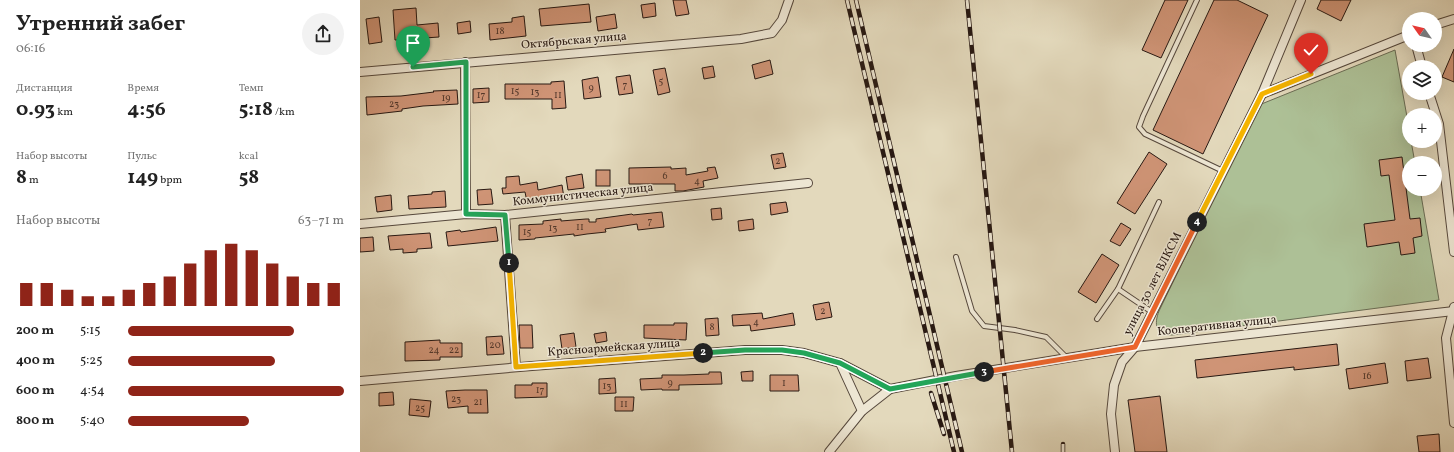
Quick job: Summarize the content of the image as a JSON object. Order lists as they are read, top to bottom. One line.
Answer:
{"streets":{"street":["Октябрьская улица","Коммунистическая улица","улица 30 лет ВЛКСМ","Кооперативная улица","Красноармейская улица"]},"crossings":[["улица 30 лет ВЛКСМ","Кооперативная улица"]],"house_numbers":["18","5","7","9","15","13","17","11","19","23","2","6","4","7","11","13","15","2","4","8","20","24","22","16","9","1","13","17","23","21","11","25"],"north":"top left","page":{"heading":["Утренний забег","06:16"],"map_buttons":["+","−"],"stats":[["Дистанция","0.93 km"],["Время","4:56"],["Темп","5:18 /km"],["Набор высоты","8 m"],["Пульс","149 bpm"],["kcal","58"]],"chart":["Набор высоты","63–71 m"],"pins":["4","1","2","3"],"list":[{"name":"200 m","note":"5:15"},{"name":"400 m","note":"5:25"},{"name":"600 m","note":"4:54"},{"name":"800 m","note":"5:40"}]}}
